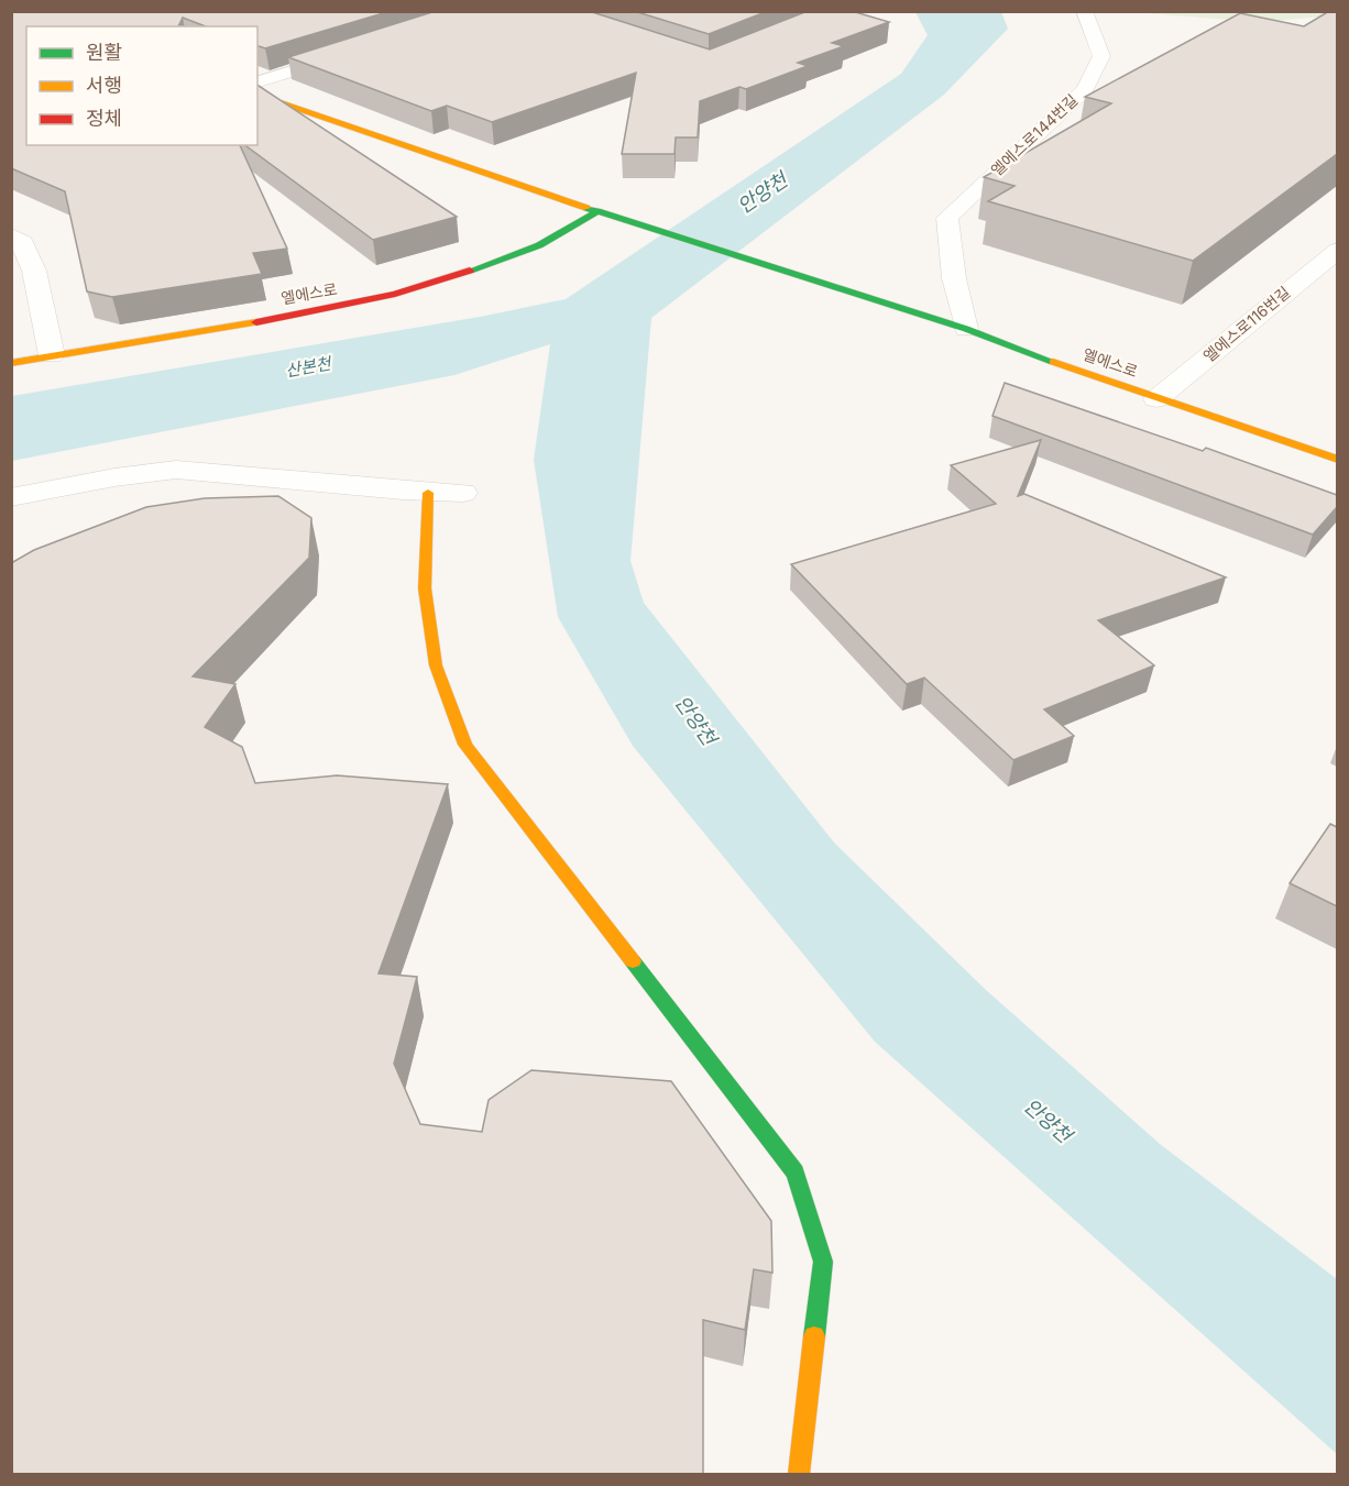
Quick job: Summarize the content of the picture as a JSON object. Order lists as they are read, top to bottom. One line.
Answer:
{"streets":{"street":["엘에스로144번길","엘에스로","엘에스로116번길"]},"crossings":[["엘에스로144번길","엘에스로"],["엘에스로","엘에스로116번길"]],"water":["안양천","산본천"],"legend":["원활","서행","정체"]}
